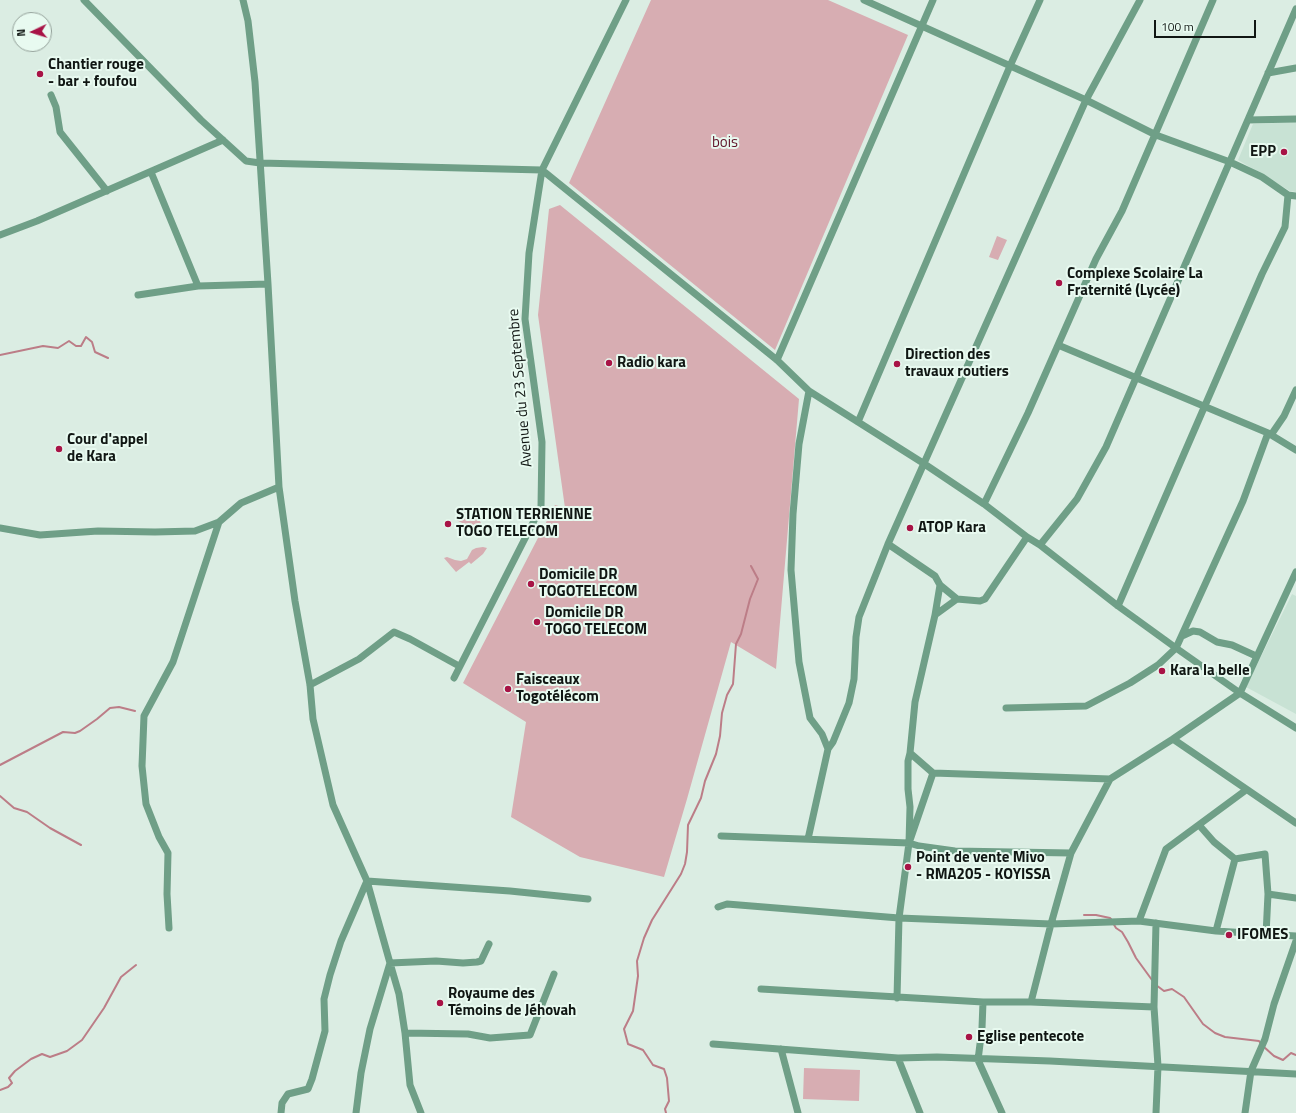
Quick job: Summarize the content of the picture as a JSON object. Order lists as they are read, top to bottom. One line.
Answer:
{"streets":{"street":["Avenue du 23 Septembre"]},"parks":["bois"],"places":["Chantier rouge - bar + foufou","EPP","Complexe Scolaire La Fraternité (Lycée)","Radio kara","Direction des travaux routiers","Cour d'appel de Kara","STATION TERRIENNE TOGO TELECOM","ATOP Kara","Domicile DR TOGOTELECOM","Domicile DR TOGO TELECOM","Kara la belle","Faisceaux Togotélécom","Point de vente Mivo - RMA205 - KOYISSA","IFOMES","Royaume des Témoins de Jéhovah","Eglise pentecote"],"scale_bar":"100 m","north":"left"}
